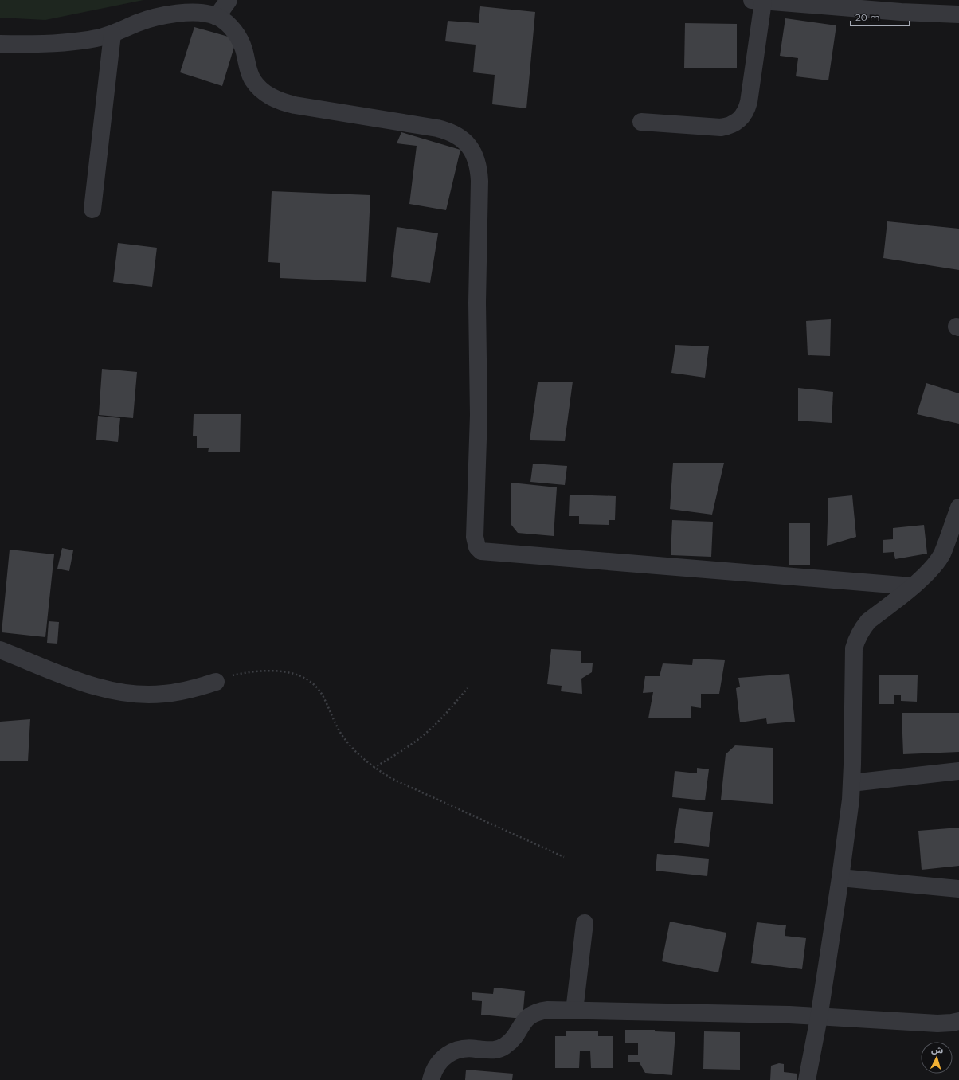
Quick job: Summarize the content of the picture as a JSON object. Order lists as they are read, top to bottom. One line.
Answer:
{"scale_bar":"20 m","north":"top"}
